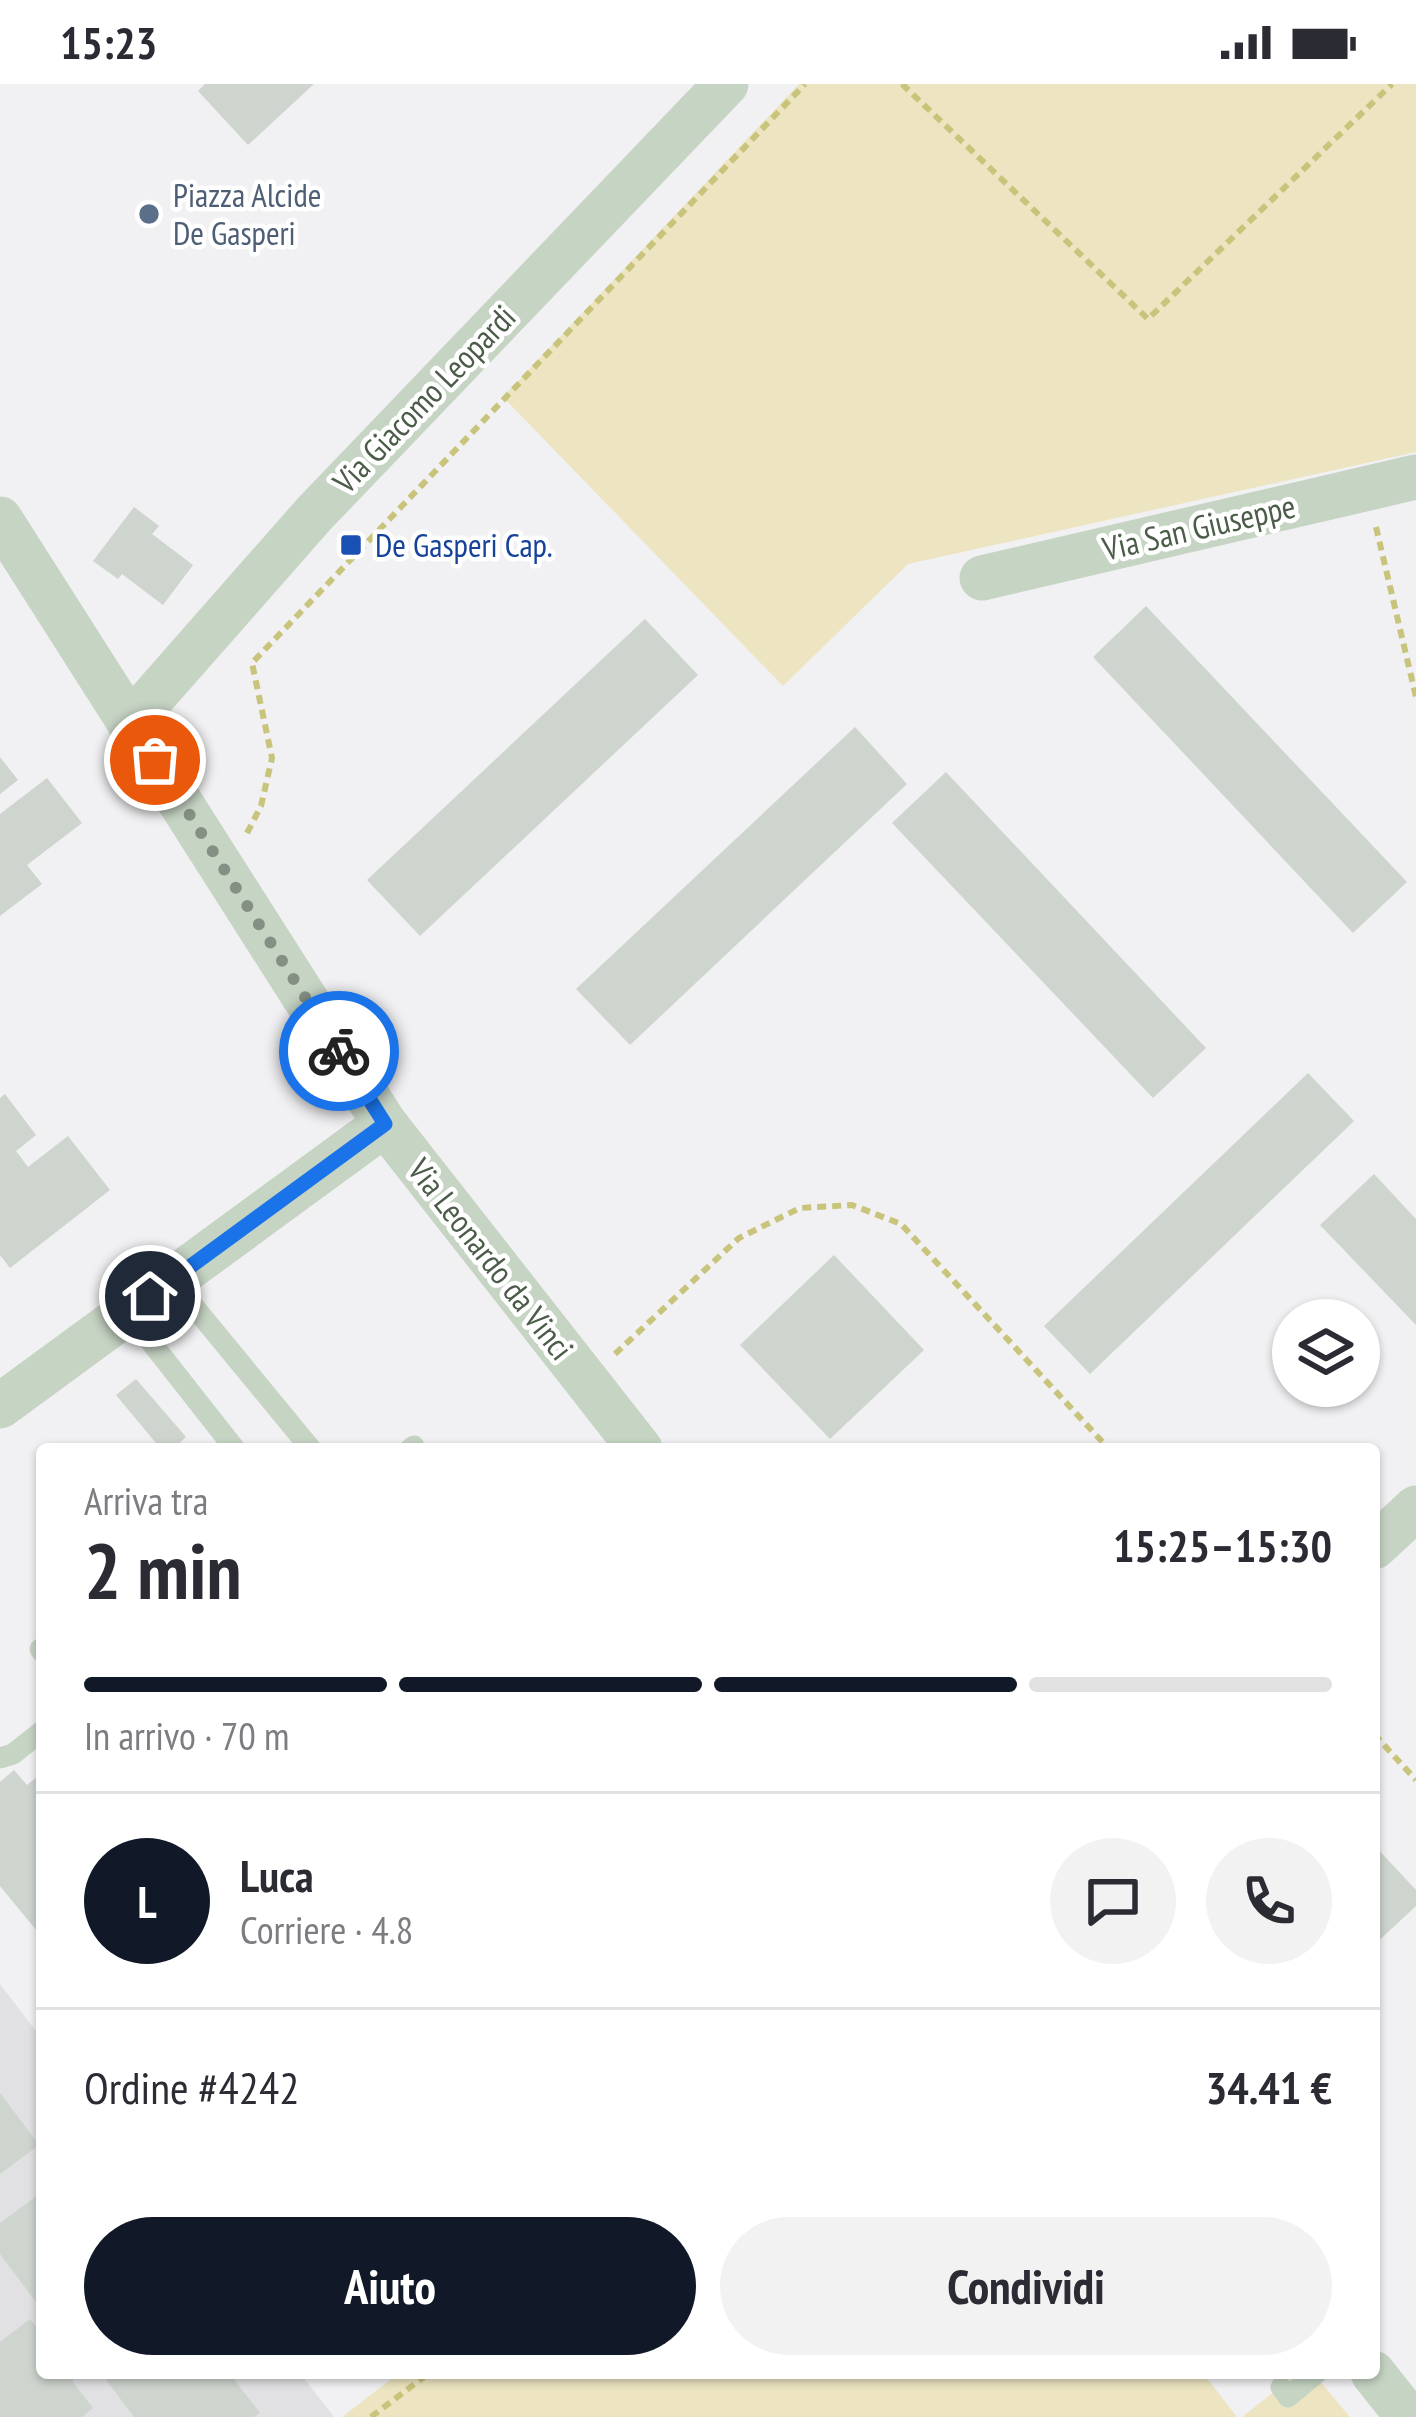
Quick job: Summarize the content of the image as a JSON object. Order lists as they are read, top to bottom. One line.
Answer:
{"streets":{"street":["Via Giacomo Leopardi","Via San Giuseppe","Via Leonardo da Vinci"]},"crossings":[["Via Giacomo Leopardi","Via Leonardo da Vinci"]],"places":{"other":["Piazza Alcide De Gasperi"],"transit":["De Gasperi Cap."]},"page":{"status":"15:23","heading":["2 min","Arriva tra","15:25–15:30"],"panel":["Luca","Corriere · 4.8","Ordine #4242","34.41 €"],"bar":"In arrivo · 70 m","round":"L","buttons":["Aiuto","Condividi"]}}
